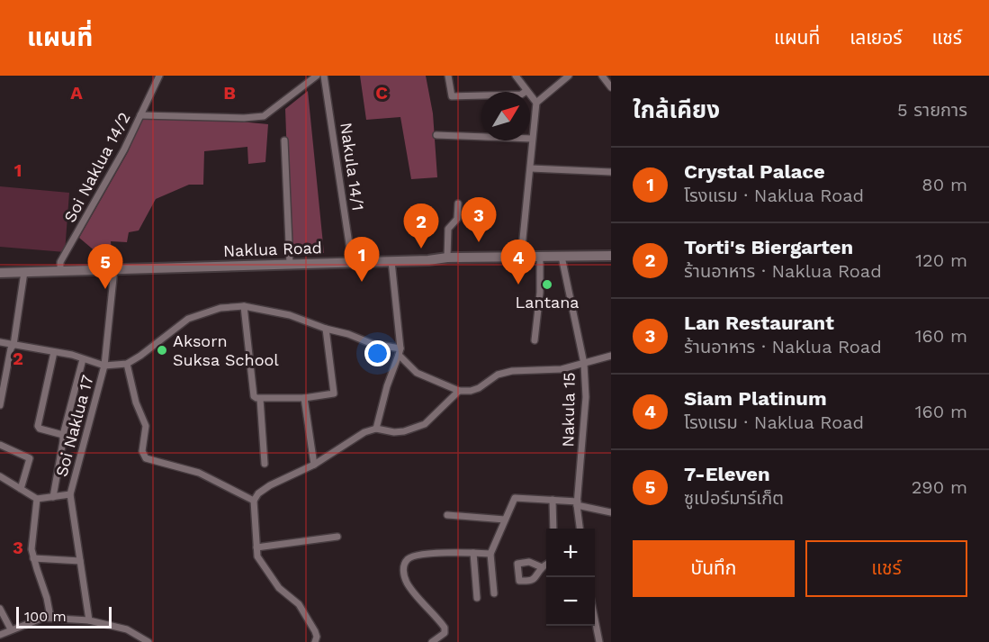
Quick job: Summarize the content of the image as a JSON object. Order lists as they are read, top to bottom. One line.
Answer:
{"streets":{"street":["Nakula 14/1","Soi Naklua 14/2","Naklua Road","Nakula 15","Soi Naklua 17"]},"crossings":[["Nakula 14/1","Naklua Road"],["Soi Naklua 14/2","Naklua Road"],["Naklua Road","Nakula 15"],["Naklua Road","Soi Naklua 17"]],"places":["Lantana","Aksorn Suksa School"],"scale_bar":"100 m","north":"top right","page":{"header":"แผนที่","nav":["แผนที่","เลเยอร์","แชร์"],"heading":["ใกล้เคียง","5 รายการ"],"list":[{"mark":"1","name":"Crystal Palace","note":"โรงแรม · Naklua Road","value":"80 m"},{"mark":"2","name":"Torti's Biergarten","note":"ร้านอาหาร · Naklua Road","value":"120 m"},{"mark":"3","name":"Lan Restaurant","note":"ร้านอาหาร · Naklua Road","value":"160 m"},{"mark":"4","name":"Siam Platinum","note":"โรงแรม · Naklua Road","value":"160 m"},{"mark":"5","name":"7-Eleven","note":"ซูเปอร์มาร์เก็ต","value":"290 m"}],"pins":["3","2","1","4","5"],"buttons":["บันทึก","แชร์"],"map_buttons":["+","−"],"scale":"100 m"},"grid":{"columns":["A","B","C"],"rows":["1","2","3"]}}
